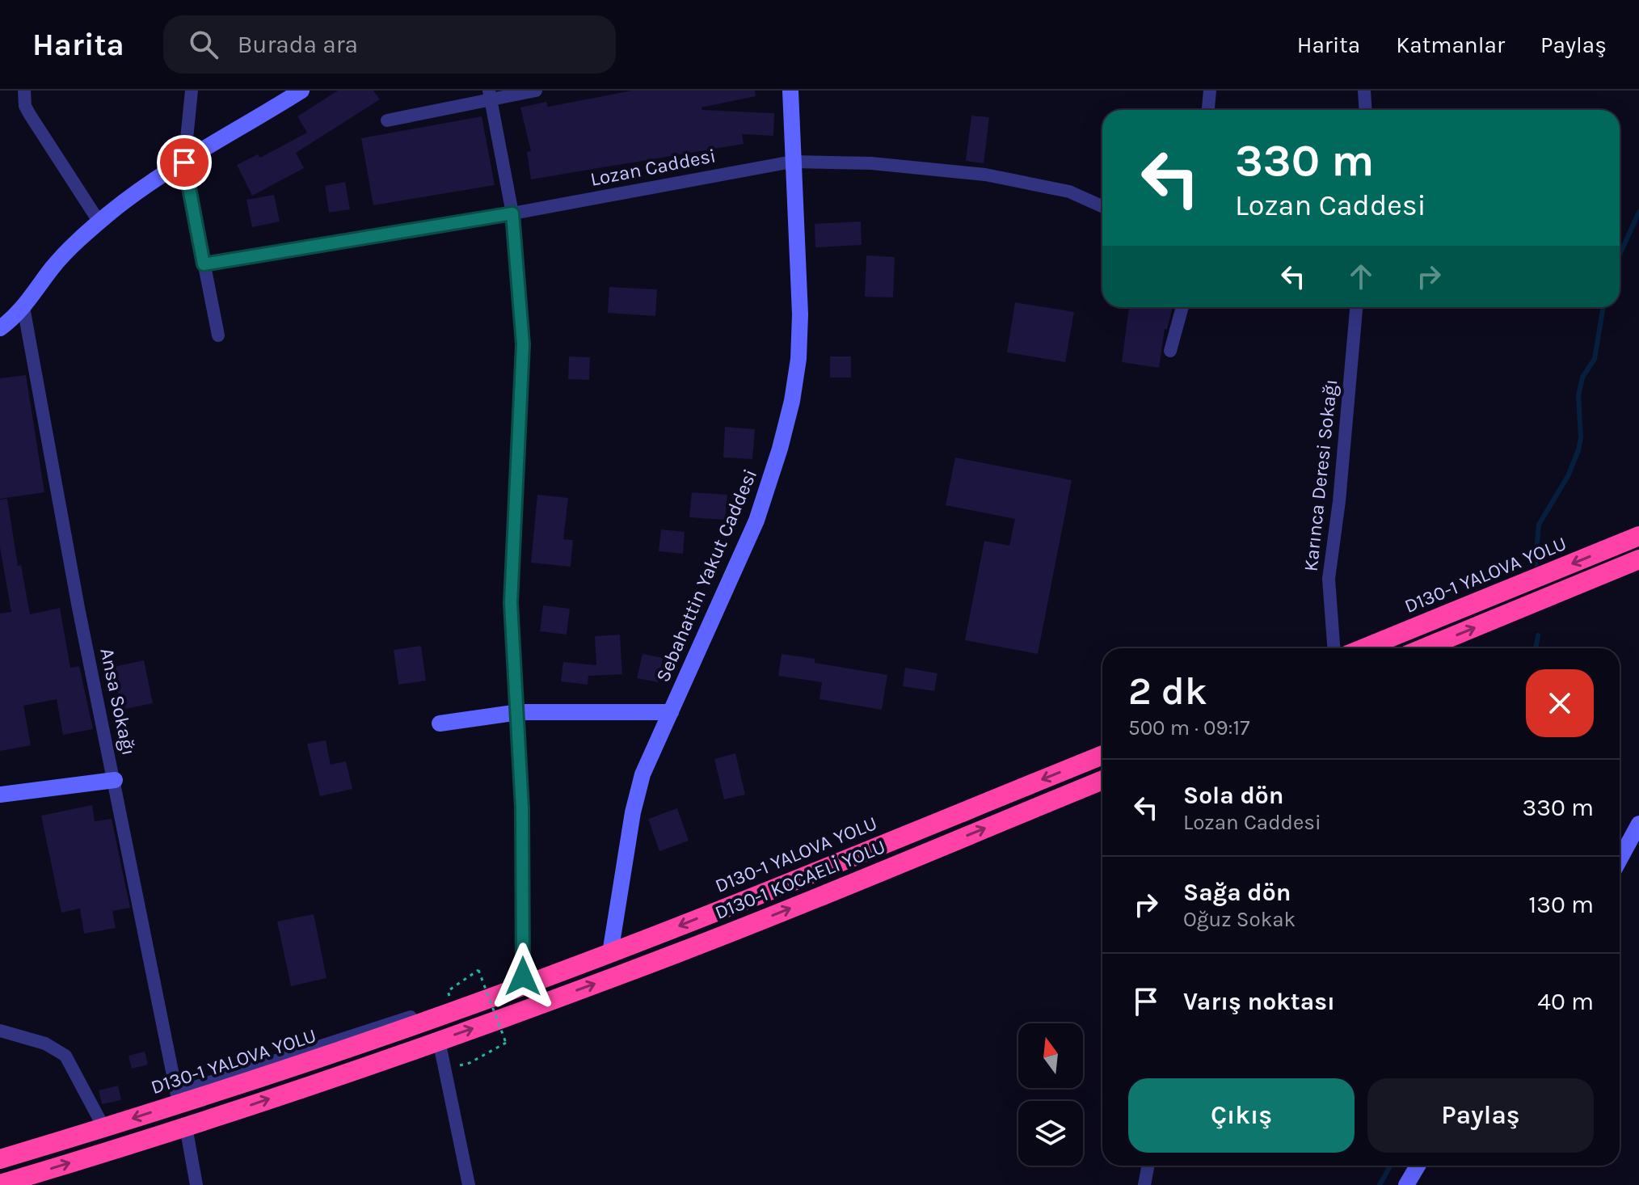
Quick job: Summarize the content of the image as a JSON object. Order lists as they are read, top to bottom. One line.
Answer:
{"streets":{"highway":["D130-1 YALOVA YOLU","D130-1 KOCAELİ YOLU"],"street":["Lozan Caddesi","Karınca Deresi Sokağı","Sebahattin Yakut Caddesi","Ansa Sokağı"]},"crossings":[["Lozan Caddesi","Sebahattin Yakut Caddesi"],["D130-1 YALOVA YOLU","Sebahattin Yakut Caddesi"],["D130-1 YALOVA YOLU","Ansa Sokağı"]],"one_way":["D130-1 KOCAELİ YOLU"],"north":"top","page":{"header":"Harita","search":"Burada ara","nav":["Harita","Katmanlar","Paylaş"],"turn":["330 m","Lozan Caddesi"],"heading":["2 dk","500 m · 09:17"],"list":[{"name":"Sola dön","note":"Lozan Caddesi","value":"330 m"},{"name":"Sağa dön","note":"Oğuz Sokak","value":"130 m"},{"name":"Varış noktası","value":"40 m"}],"buttons":["Çıkış","Paylaş"]}}
